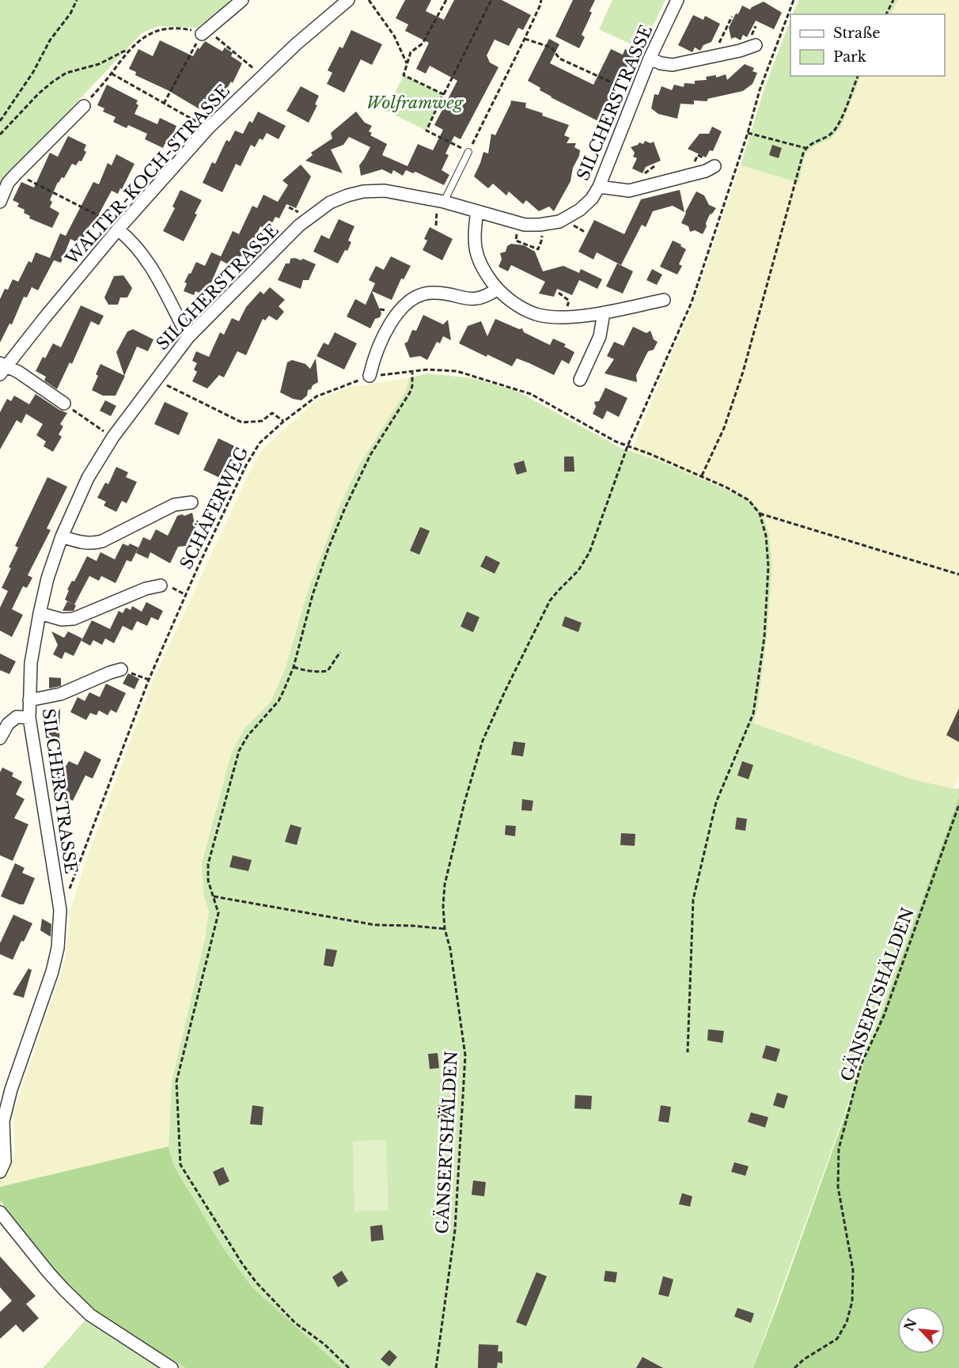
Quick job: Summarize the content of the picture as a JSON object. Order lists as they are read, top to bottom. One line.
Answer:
{"streets":{"street":["SILCHERSTRASSE","WALTER-KOCH-STRASSE"],"path":["SCHÄFERWEG","GÄNSERTSHÄLDEN"]},"crossings":[["SILCHERSTRASSE","SCHÄFERWEG"],["SCHÄFERWEG","GÄNSERTSHÄLDEN"]],"parks":["Wolframweg"],"legend":["Straße","Park"],"north":"top left"}
